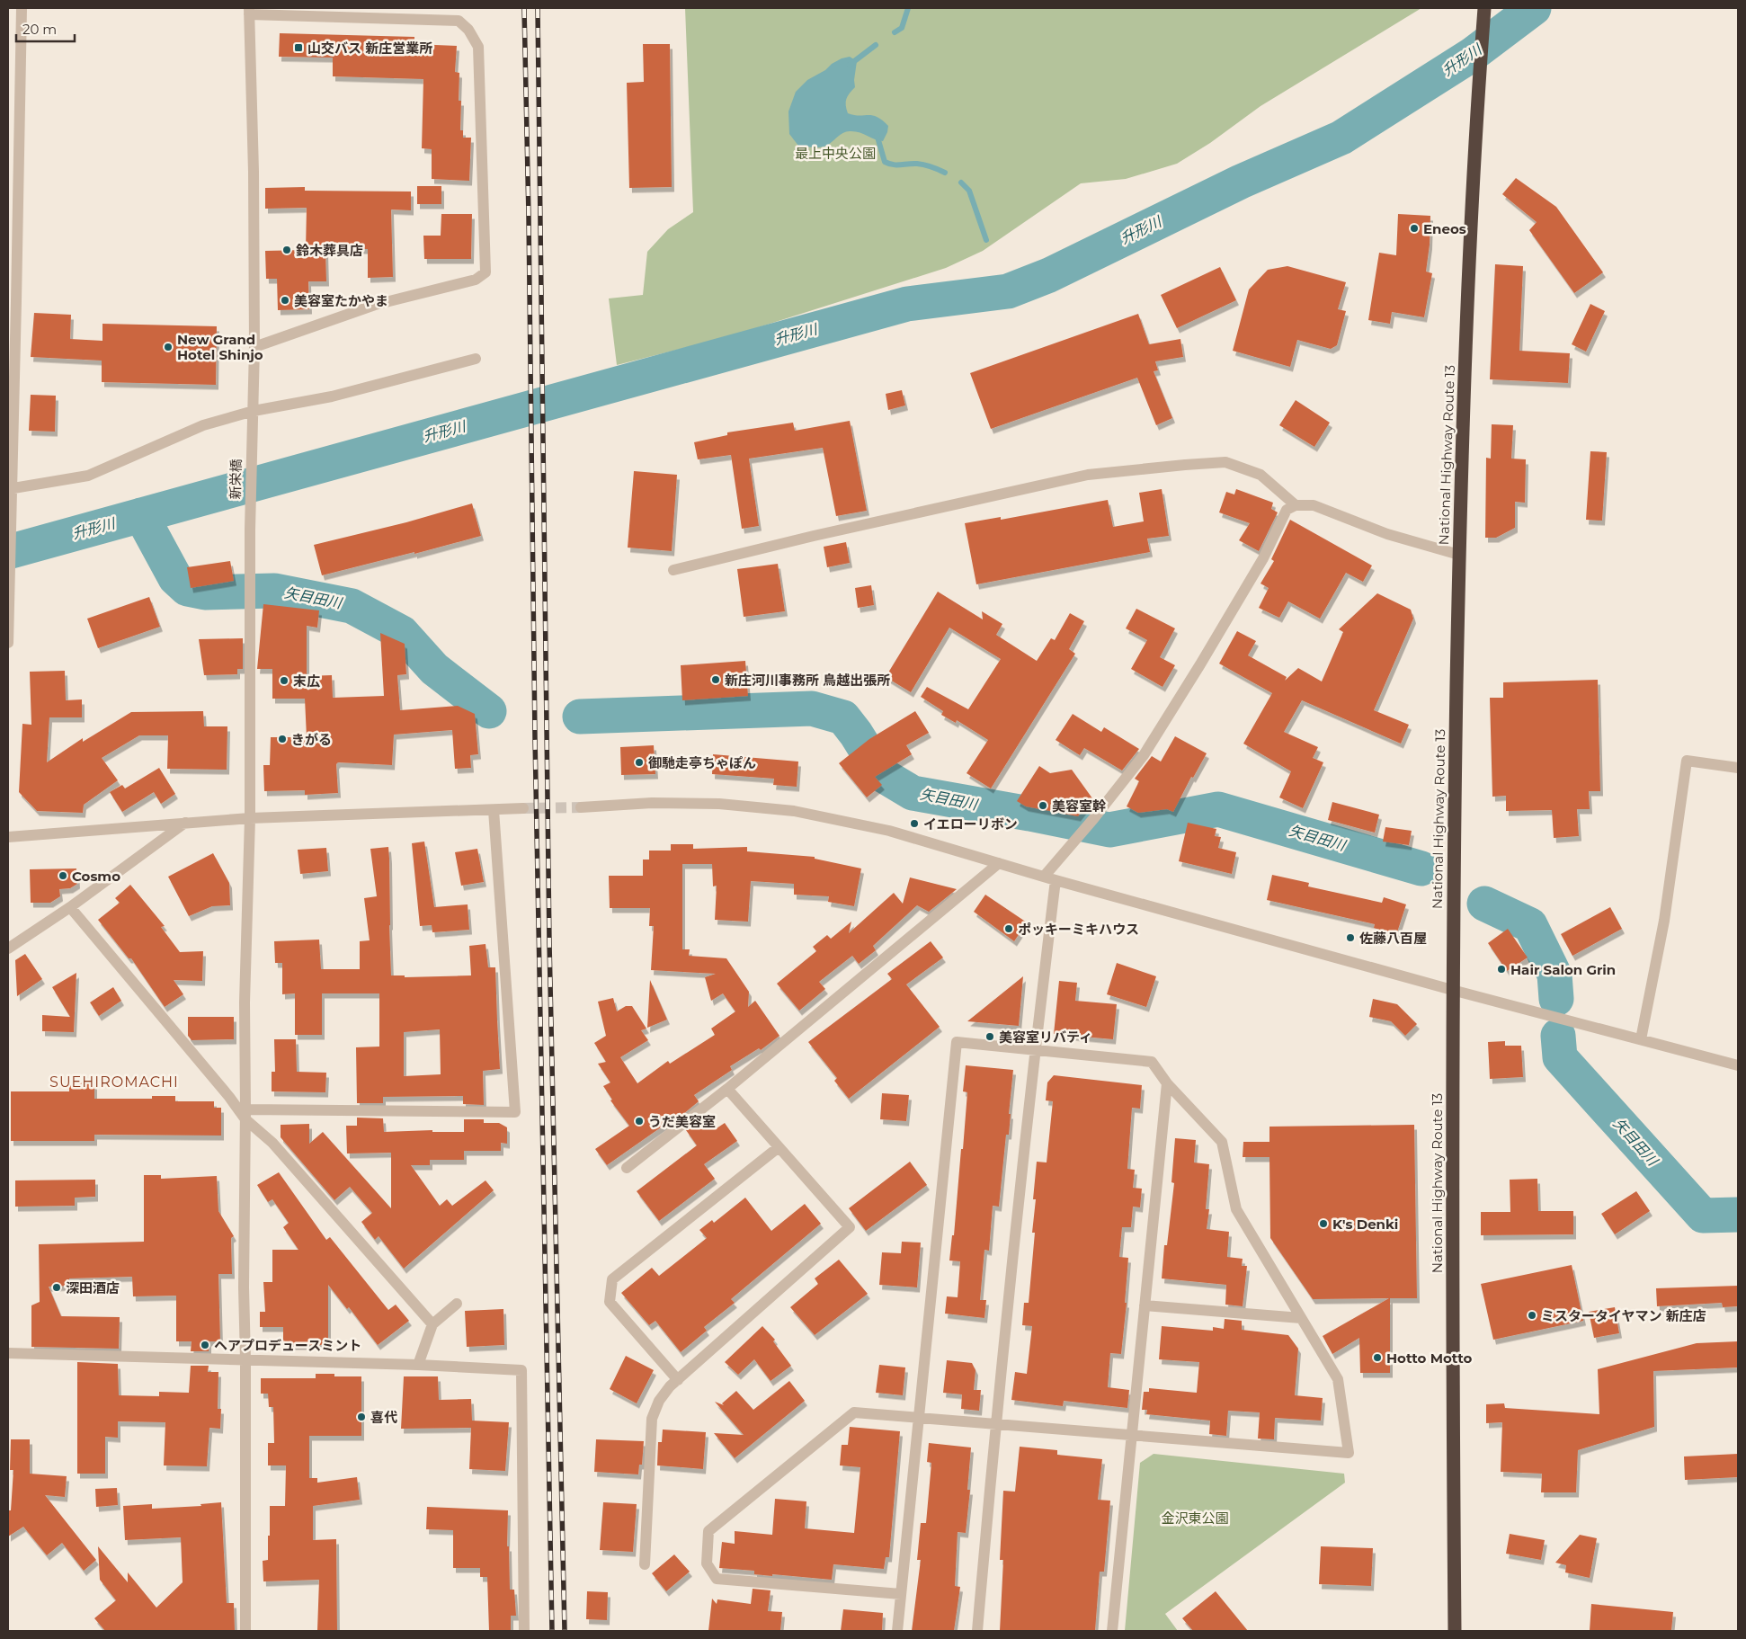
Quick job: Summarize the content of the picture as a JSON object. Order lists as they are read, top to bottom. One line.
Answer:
{"streets":{"highway":["National Highway Route 13"],"street":["新栄橋"]},"districts":["SUEHIROMACHI"],"water":["升形川","矢目田川"],"parks":["最上中央公園","金沢東公園"],"places":{"transit":["山交バス 新庄営業所"],"other":["Eneos","鈴木葬具店","美容室たかやま","New Grand Hotel Shinjo","新庄河川事務所 鳥越出張所","末広","きがる","御馳走亭ちゃぽん","美容室幹","イエローリボン","Cosmo","ポッキーミキハウス","佐藤八百屋","Hair Salon Grin","美容室リバティ","うだ美容室","K's Denki","深田酒店","ミスタータイヤマン 新庄店","ヘアプロデュースミント","Hotto Motto","喜代"]},"scale_bar":"20 m"}
